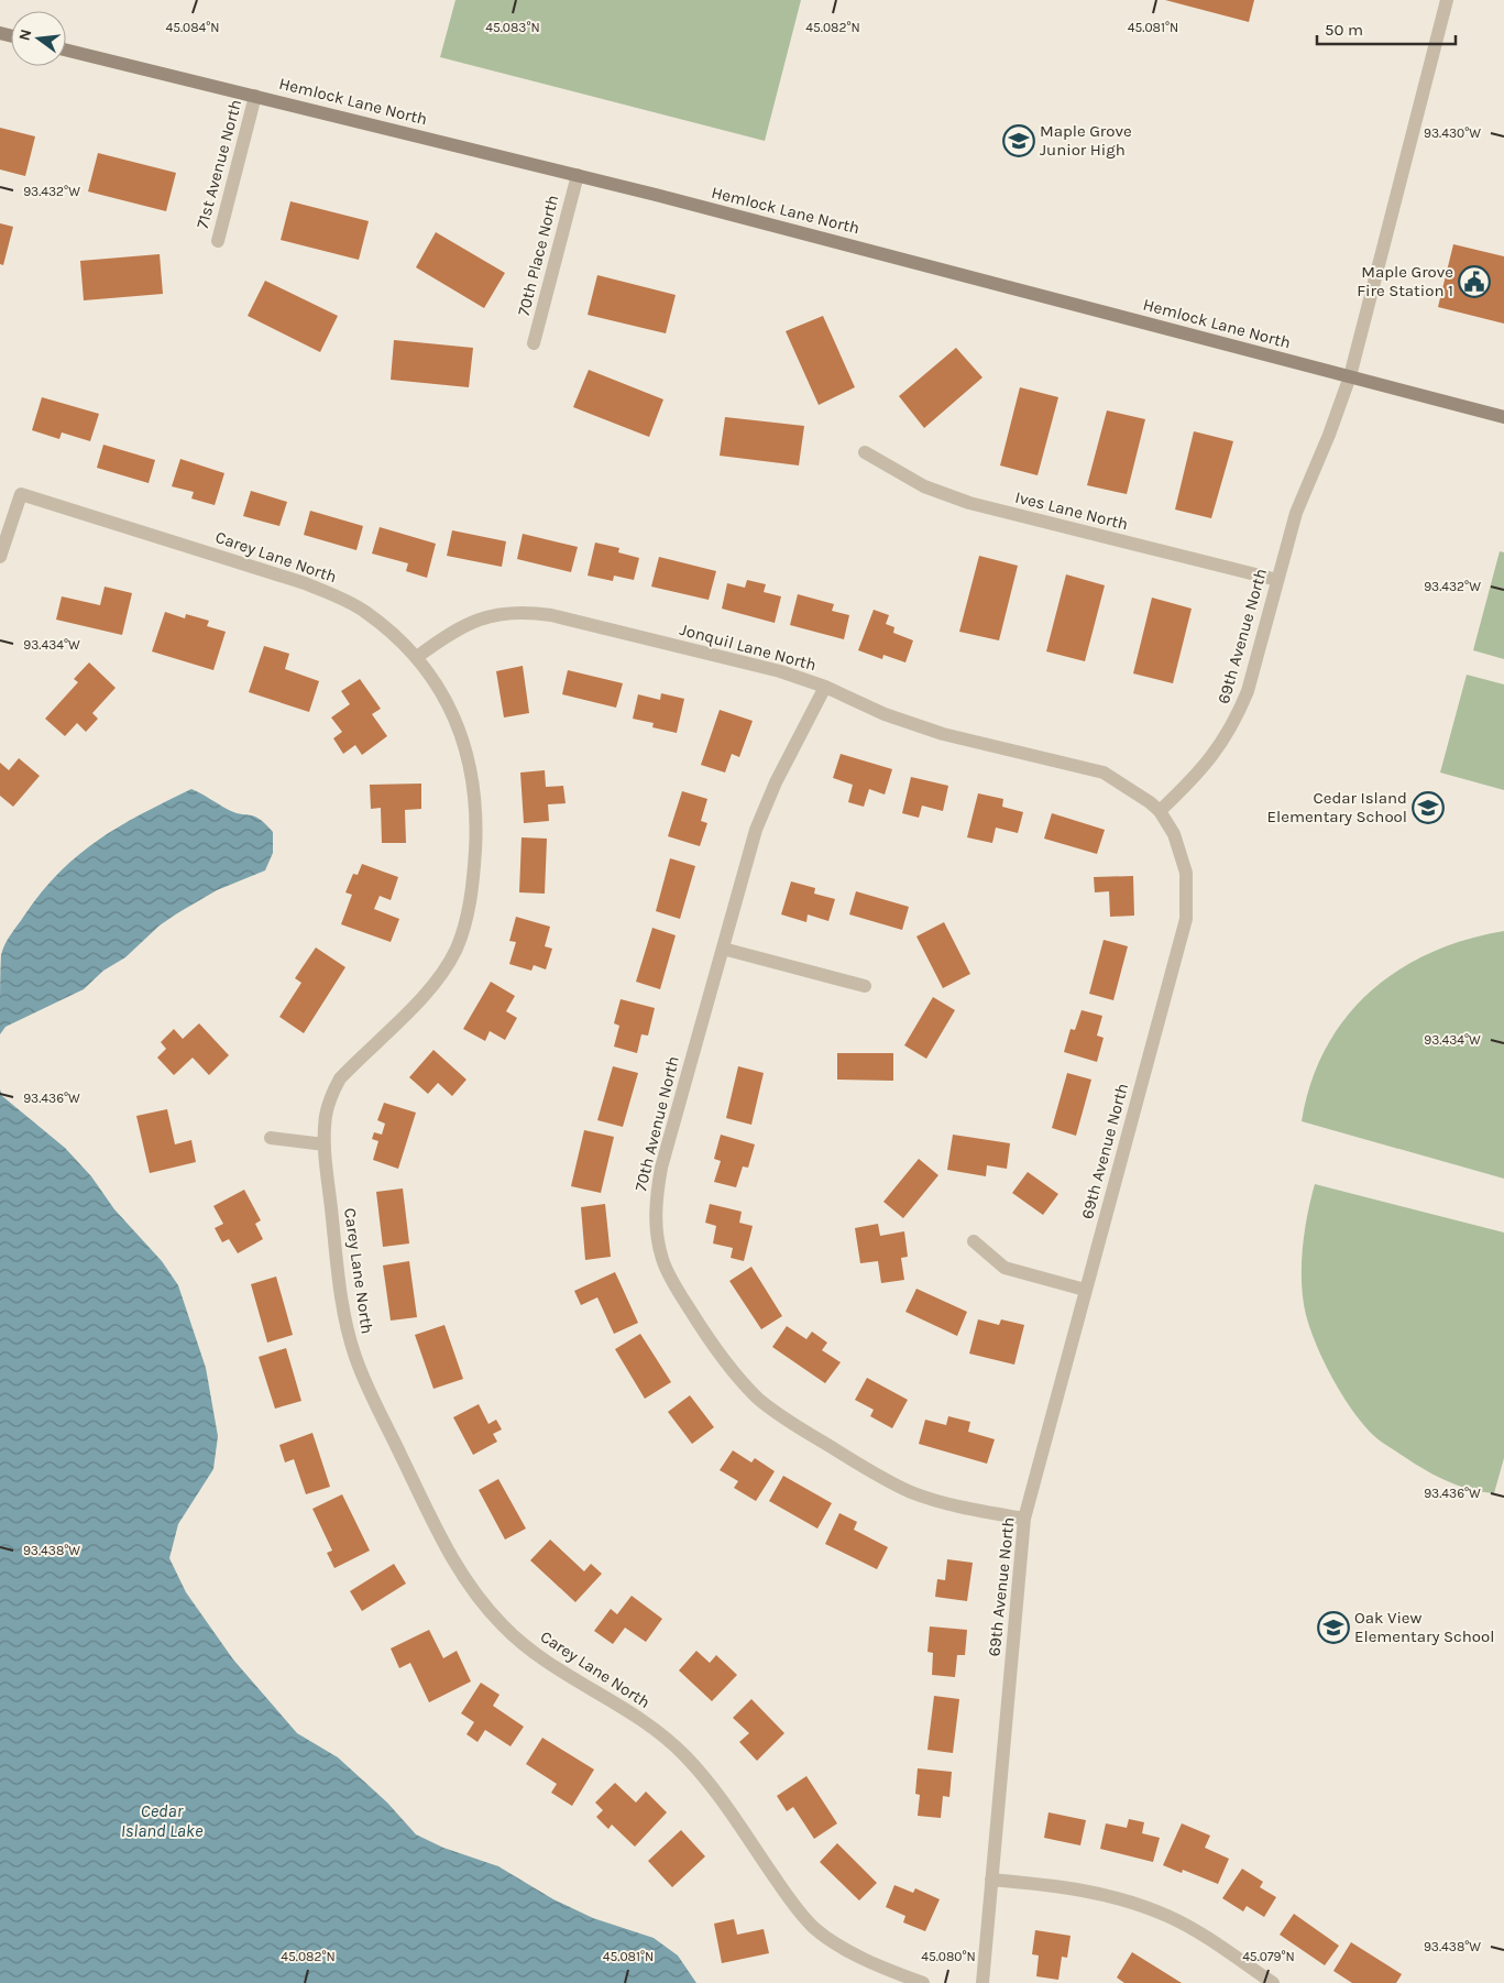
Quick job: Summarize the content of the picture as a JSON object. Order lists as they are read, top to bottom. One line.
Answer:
{"streets":{"main road":["Hemlock Lane North"],"street":["71st Avenue North","70th Place North","Ives Lane North","Carey Lane North","69th Avenue North","Jonquil Lane North","70th Avenue North"]},"crossings":[["Hemlock Lane North","71st Avenue North"],["Hemlock Lane North","70th Place North"],["Hemlock Lane North","69th Avenue North"],["Ives Lane North","69th Avenue North"],["Carey Lane North","Jonquil Lane North"],["69th Avenue North","Jonquil Lane North"],["69th Avenue North","70th Avenue North"],["Jonquil Lane North","70th Avenue North"]],"water":["Cedar Island Lake"],"places":{"school or university":["Maple Grove Junior High","Cedar Island Elementary School","Oak View Elementary School"],"public building":["Maple Grove Fire Station 1"]},"scale_bar":"50 m","north":"left","coordinates":["45.084°N","45.083°N","45.082°N","45.081°N","93.430°W","93.432°W","93.434°W","93.436°W","93.438°W","45.080°N","45.079°N"]}
